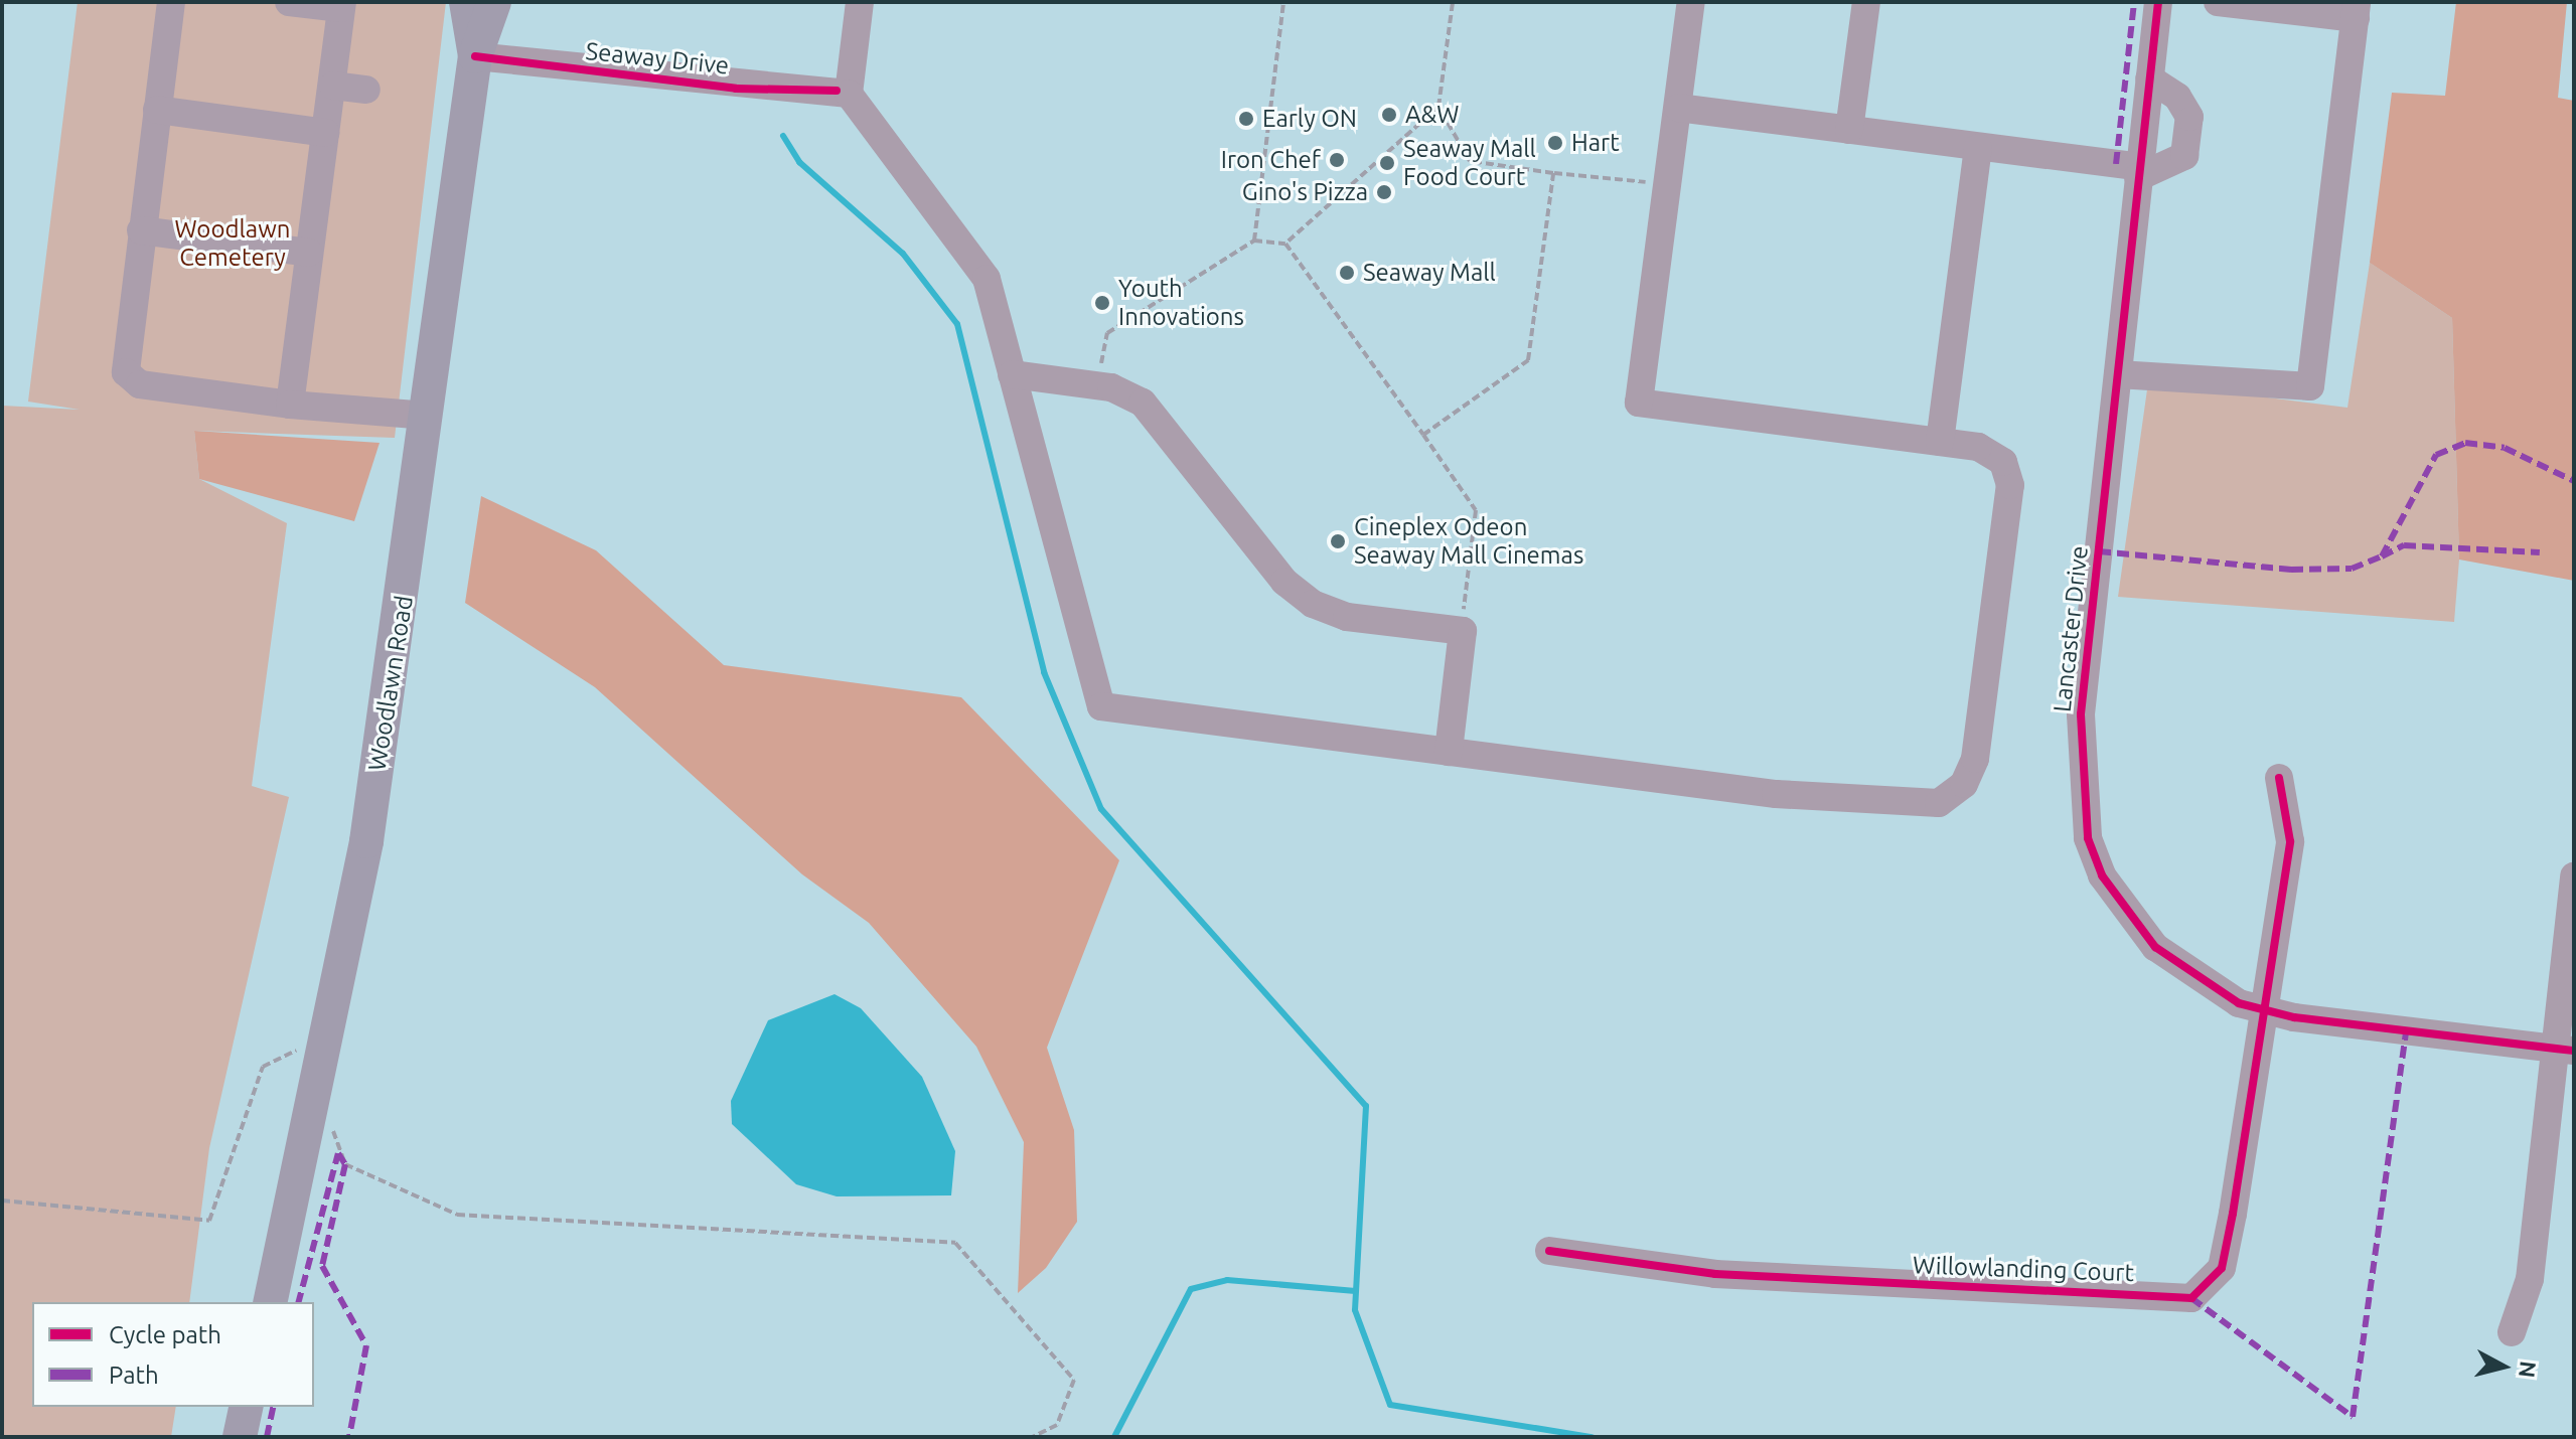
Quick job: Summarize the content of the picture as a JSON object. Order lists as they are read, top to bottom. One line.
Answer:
{"streets":{"main road":["Woodlawn Road"],"street":["Seaway Drive","Lancaster Drive","Willowlanding Court"]},"crossings":[["Seaway Drive","Woodlawn Road"],["Lancaster Drive","Willowlanding Court"]],"parks":["Woodlawn Cemetery"],"places":["A&W","Early ON","Hart","Iron Chef","Seaway Mall Food Court","Gino's Pizza","Seaway Mall","Youth Innovations","Cineplex Odeon Seaway Mall Cinemas"],"legend":["Cycle path","Path"],"north":"right"}
